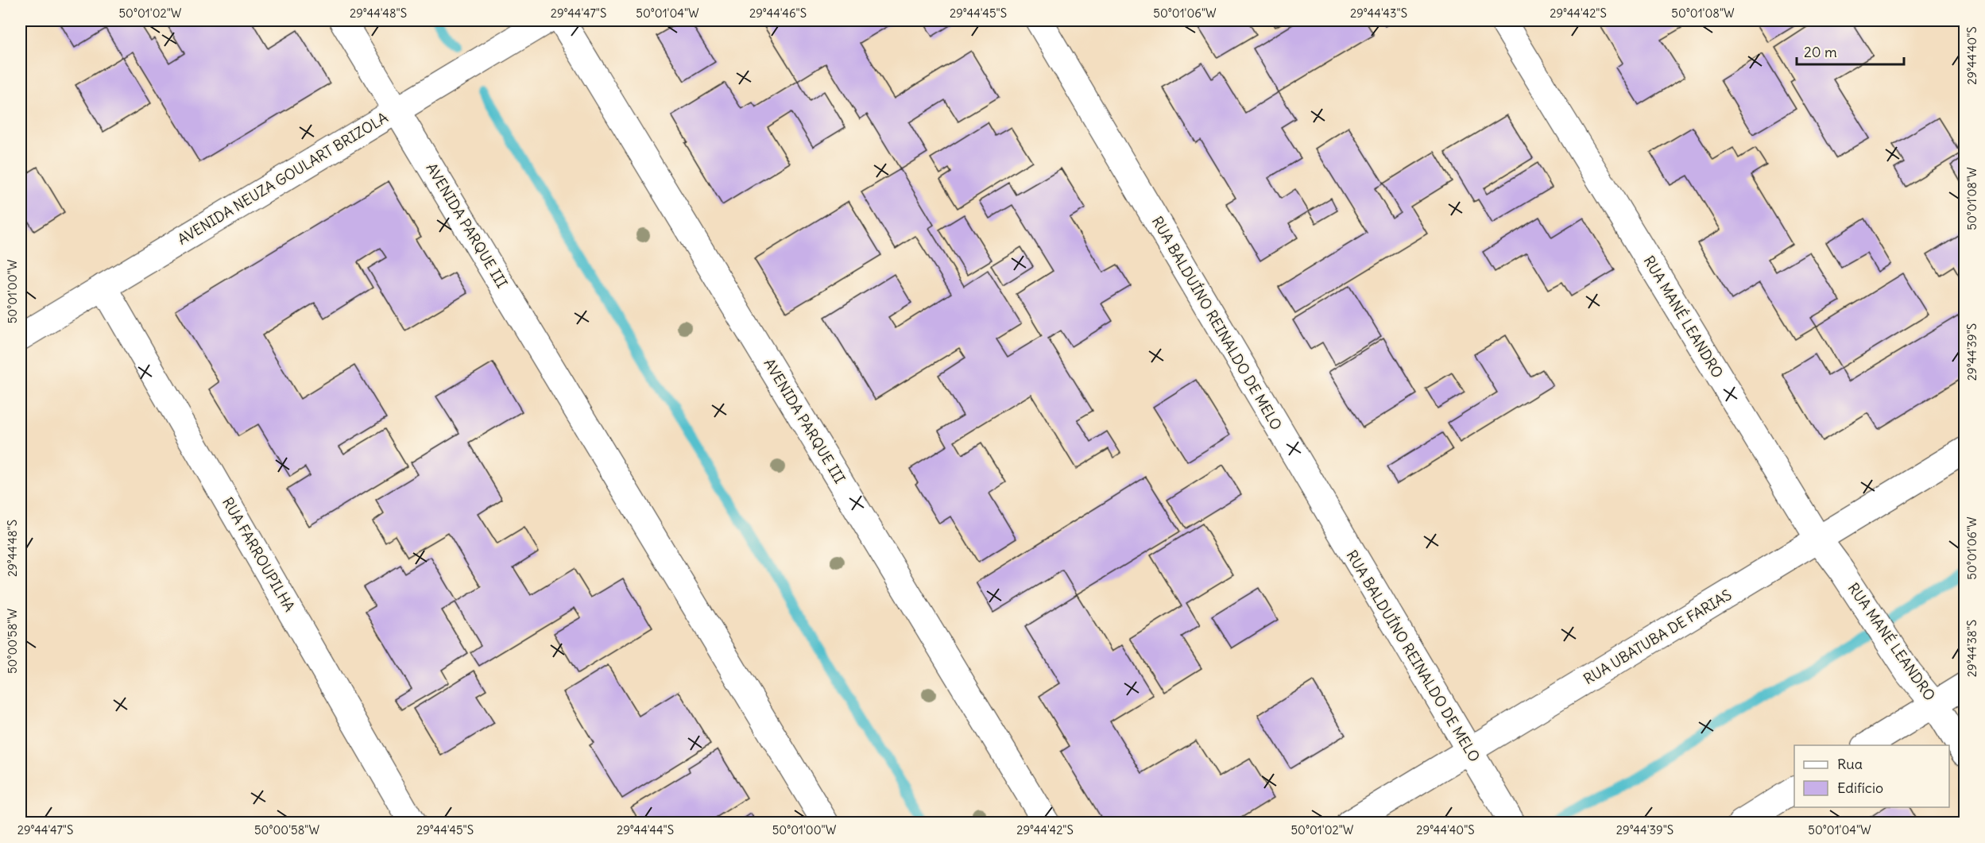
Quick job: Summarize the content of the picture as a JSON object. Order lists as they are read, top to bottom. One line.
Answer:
{"streets":{"street":["AVENIDA NEUZA GOULART BRIZOLA","AVENIDA PARQUE III","RUA MANÉ LEANDRO","RUA BALDUÍNO REINALDO DE MELO","RUA FARROUPILHA","RUA UBATUBA DE FARIAS"]},"crossings":[["AVENIDA NEUZA GOULART BRIZOLA","AVENIDA PARQUE III"],["AVENIDA NEUZA GOULART BRIZOLA","RUA FARROUPILHA"],["RUA MANÉ LEANDRO","RUA UBATUBA DE FARIAS"],["RUA BALDUÍNO REINALDO DE MELO","RUA UBATUBA DE FARIAS"]],"legend":["Rua","Edifício"],"scale_bar":"20 m","coordinates":["50°01'02\"W","29°44'48\"S","29°44'47\"S","50°01'04\"W","29°44'46\"S","29°44'45\"S","50°01'06\"W","29°44'43\"S","29°44'42\"S","50°01'08\"W","29°44'40\"S","50°01'00\"W","29°44'39\"S","50°00'58\"W","29°44'38\"S","29°44'44\"S"]}
